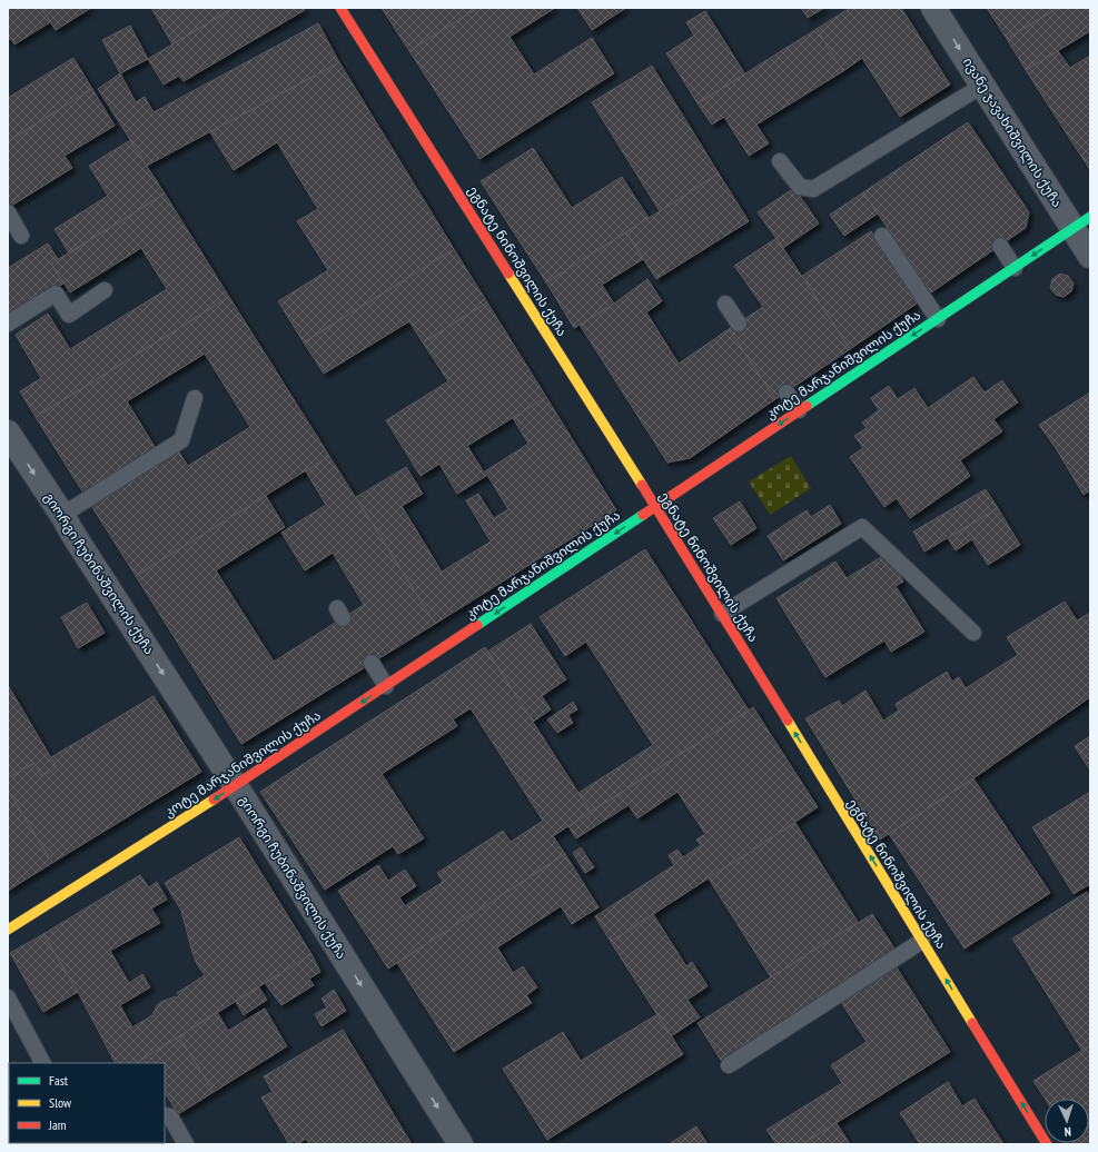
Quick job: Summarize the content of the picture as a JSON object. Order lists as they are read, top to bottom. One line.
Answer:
{"streets":{"street":["ივანე ჯავახიშვილის ქუჩა","ეგნატე ნინოშვილის ქუჩა","კოტე მარჯანიშვილის ქუჩა","გიორგი ჩუბინაშვილის ქუჩა"]},"crossings":[["ივანე ჯავახიშვილის ქუჩა","კოტე მარჯანიშვილის ქუჩა"],["ეგნატე ნინოშვილის ქუჩა","კოტე მარჯანიშვილის ქუჩა"],["კოტე მარჯანიშვილის ქუჩა","გიორგი ჩუბინაშვილის ქუჩა"]],"one_way":["ეგნატე ნინოშვილის ქუჩა","კოტე მარჯანიშვილის ქუჩა","გიორგი ჩუბინაშვილის ქუჩა"],"legend":["Fast","Slow","Jam"],"north":"bottom"}
